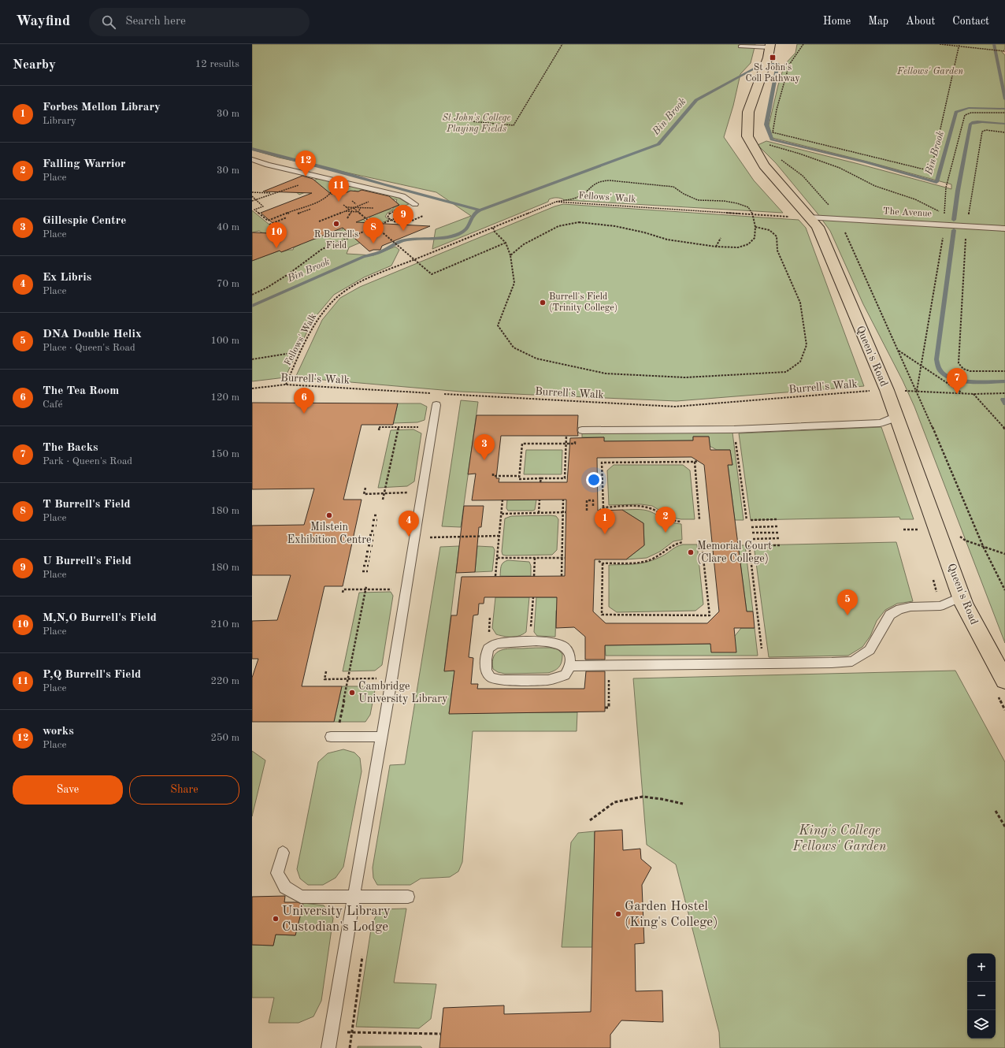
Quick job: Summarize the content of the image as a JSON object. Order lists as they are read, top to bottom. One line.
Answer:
{"streets":{"main road":["Queen's Road"],"lane":["The Avenue"],"path":["Fellows' Walk","Burrell's Walk"]},"crossings":[["Fellows' Walk","The Avenue"],["Fellows' Walk","Queen's Road"],["Fellows' Walk","Burrell's Walk"],["The Avenue","Queen's Road"],["Queen's Road","Burrell's Walk"]],"water":["Bin Brook"],"parks":["Fellows' Garden","St John's College Playing Fields","King's College Fellows' Garden"],"places":{"transit":["St John's Coll Pathway"],"other":["R Burrell's Field","Burrell's Field (Trinity College)","Milstein Exhibition Centre","Memorial Court (Clare College)","Cambridge University Library","Garden Hostel (King's College)","University Library Custodian's Lodge"]},"page":{"header":"Wayfind","search":"Search here","nav":["Home","Map","About","Contact"],"heading":["Nearby","12 results"],"list":[{"mark":"1","name":"Forbes Mellon Library","note":"Library","value":"30 m"},{"mark":"2","name":"Falling Warrior","note":"Place","value":"30 m"},{"mark":"3","name":"Gillespie Centre","note":"Place","value":"40 m"},{"mark":"4","name":"Ex Libris","note":"Place","value":"70 m"},{"mark":"5","name":"DNA Double Helix","note":"Place · Queen's Road","value":"100 m"},{"mark":"6","name":"The Tea Room","note":"Café","value":"120 m"},{"mark":"7","name":"The Backs","note":"Park · Queen's Road","value":"150 m"},{"mark":"8","name":"T Burrell's Field","note":"Place","value":"180 m"},{"mark":"9","name":"U Burrell's Field","note":"Place","value":"180 m"},{"mark":"10","name":"M,N,O Burrell's Field","note":"Place","value":"210 m"},{"mark":"11","name":"P,Q Burrell's Field","note":"Place","value":"220 m"},{"mark":"12","name":"works","note":"Place","value":"250 m"}],"pins":["12","11","9","8","10","7","6","3","2","1","4","5"],"buttons":["Save","Share"],"map_buttons":["+","−"]}}
